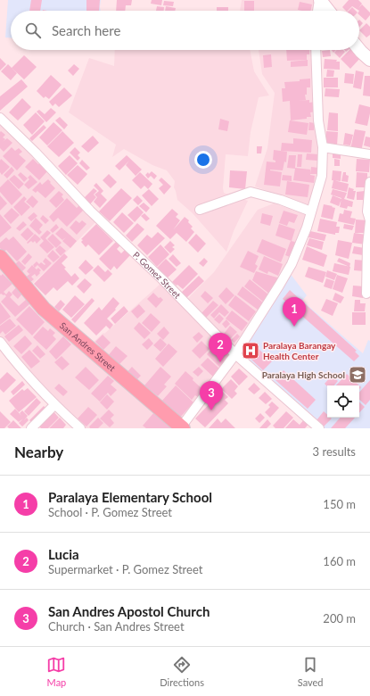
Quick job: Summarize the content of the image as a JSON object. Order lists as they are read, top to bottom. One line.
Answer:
{"streets":{"main road":["San Andres Street"],"street":["P. Gomez Street"]},"places":{"hospital":["Paralaya Barangay Health Center"],"school or university":["Paralaya High School"]},"page":{"search":"Search here","pins":["1","2","3"],"heading":["Nearby","3 results"],"list":[{"mark":"1","name":"Paralaya Elementary School","note":"School · P. Gomez Street","value":"150 m"},{"mark":"2","name":"Lucia","note":"Supermarket · P. Gomez Street","value":"160 m"},{"mark":"3","name":"San Andres Apostol Church","note":"Church · San Andres Street","value":"200 m"}],"nav":["Map","Directions","Saved"]}}
